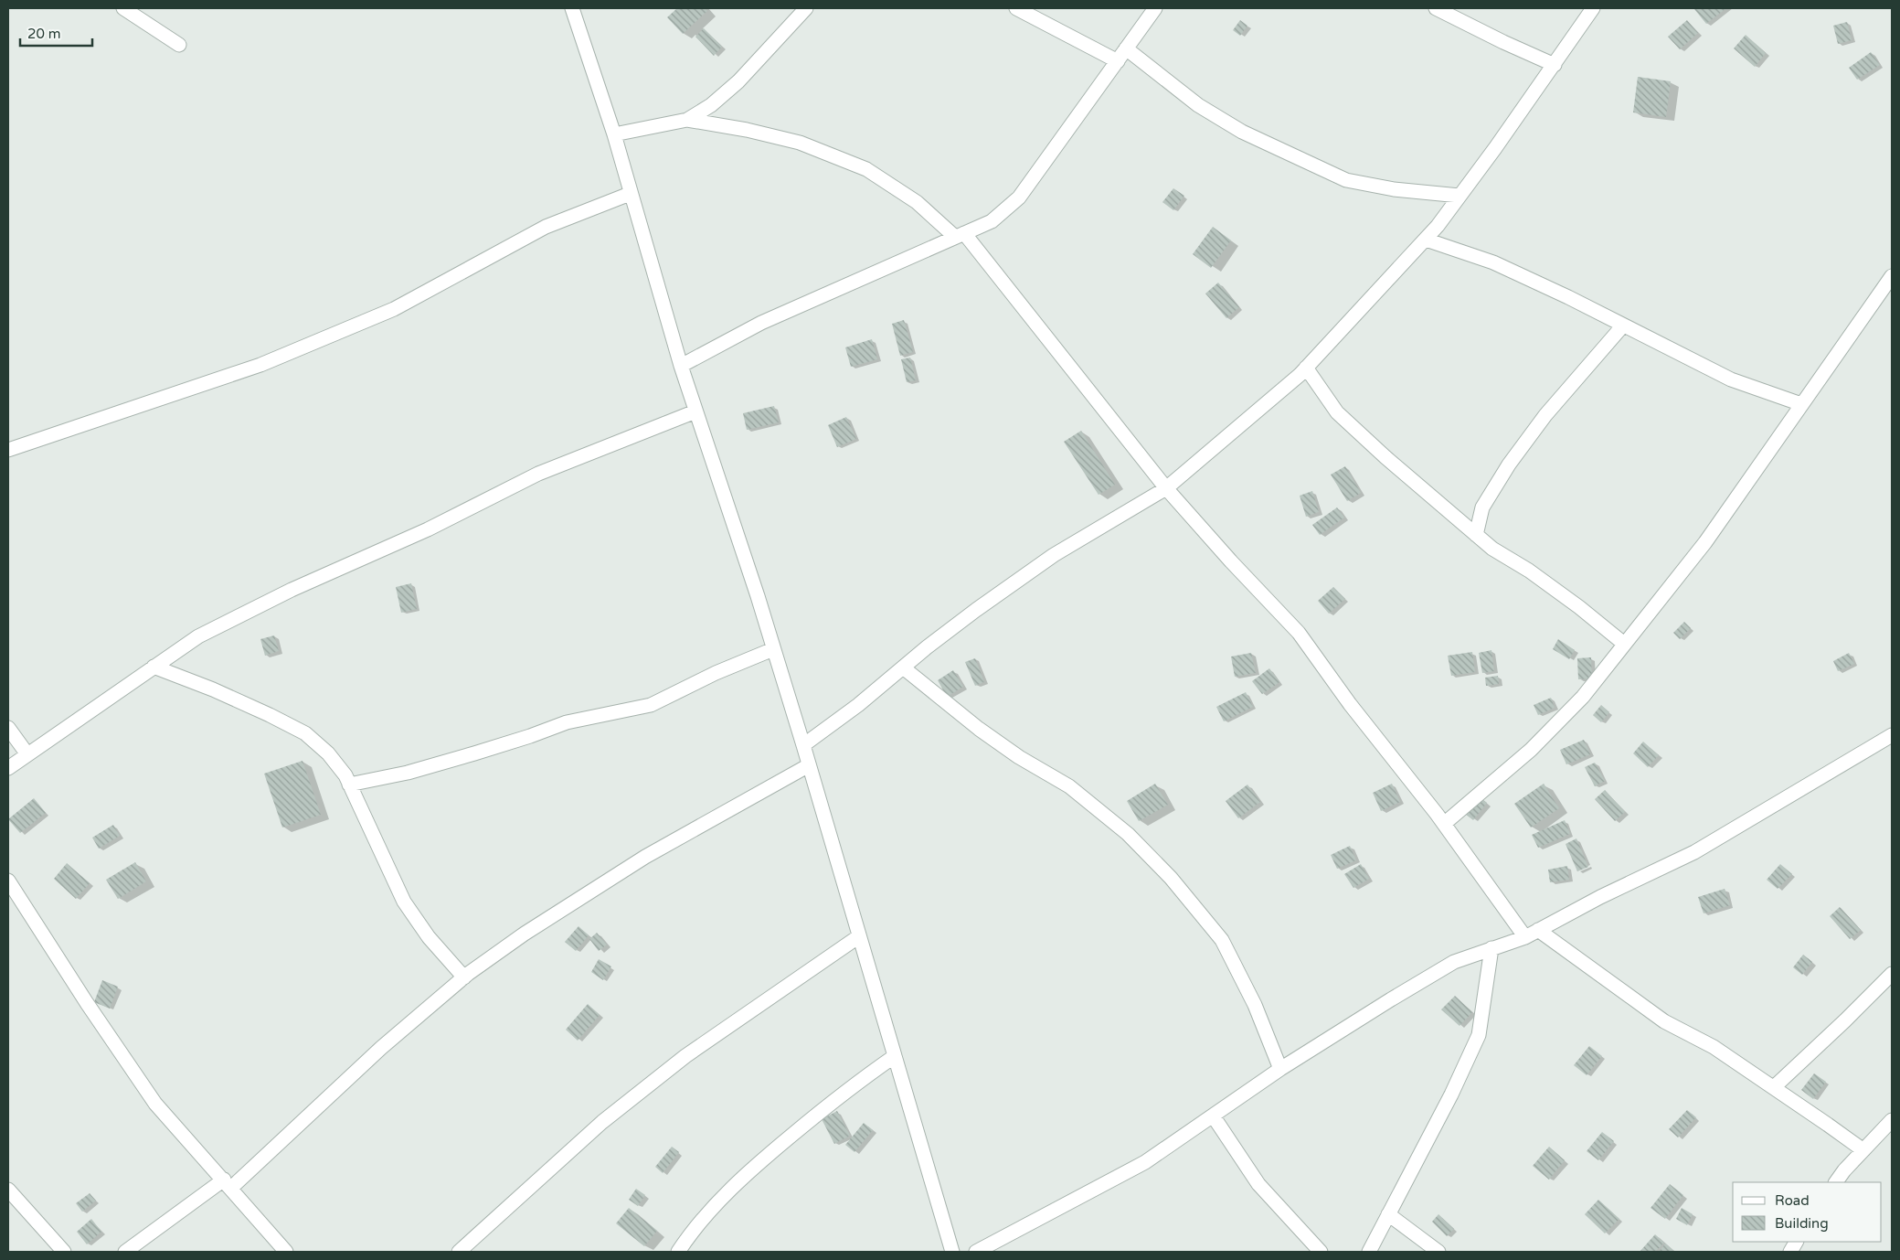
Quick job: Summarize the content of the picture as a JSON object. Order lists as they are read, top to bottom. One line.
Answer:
{"legend":["Road","Building"],"scale_bar":"20 m"}
